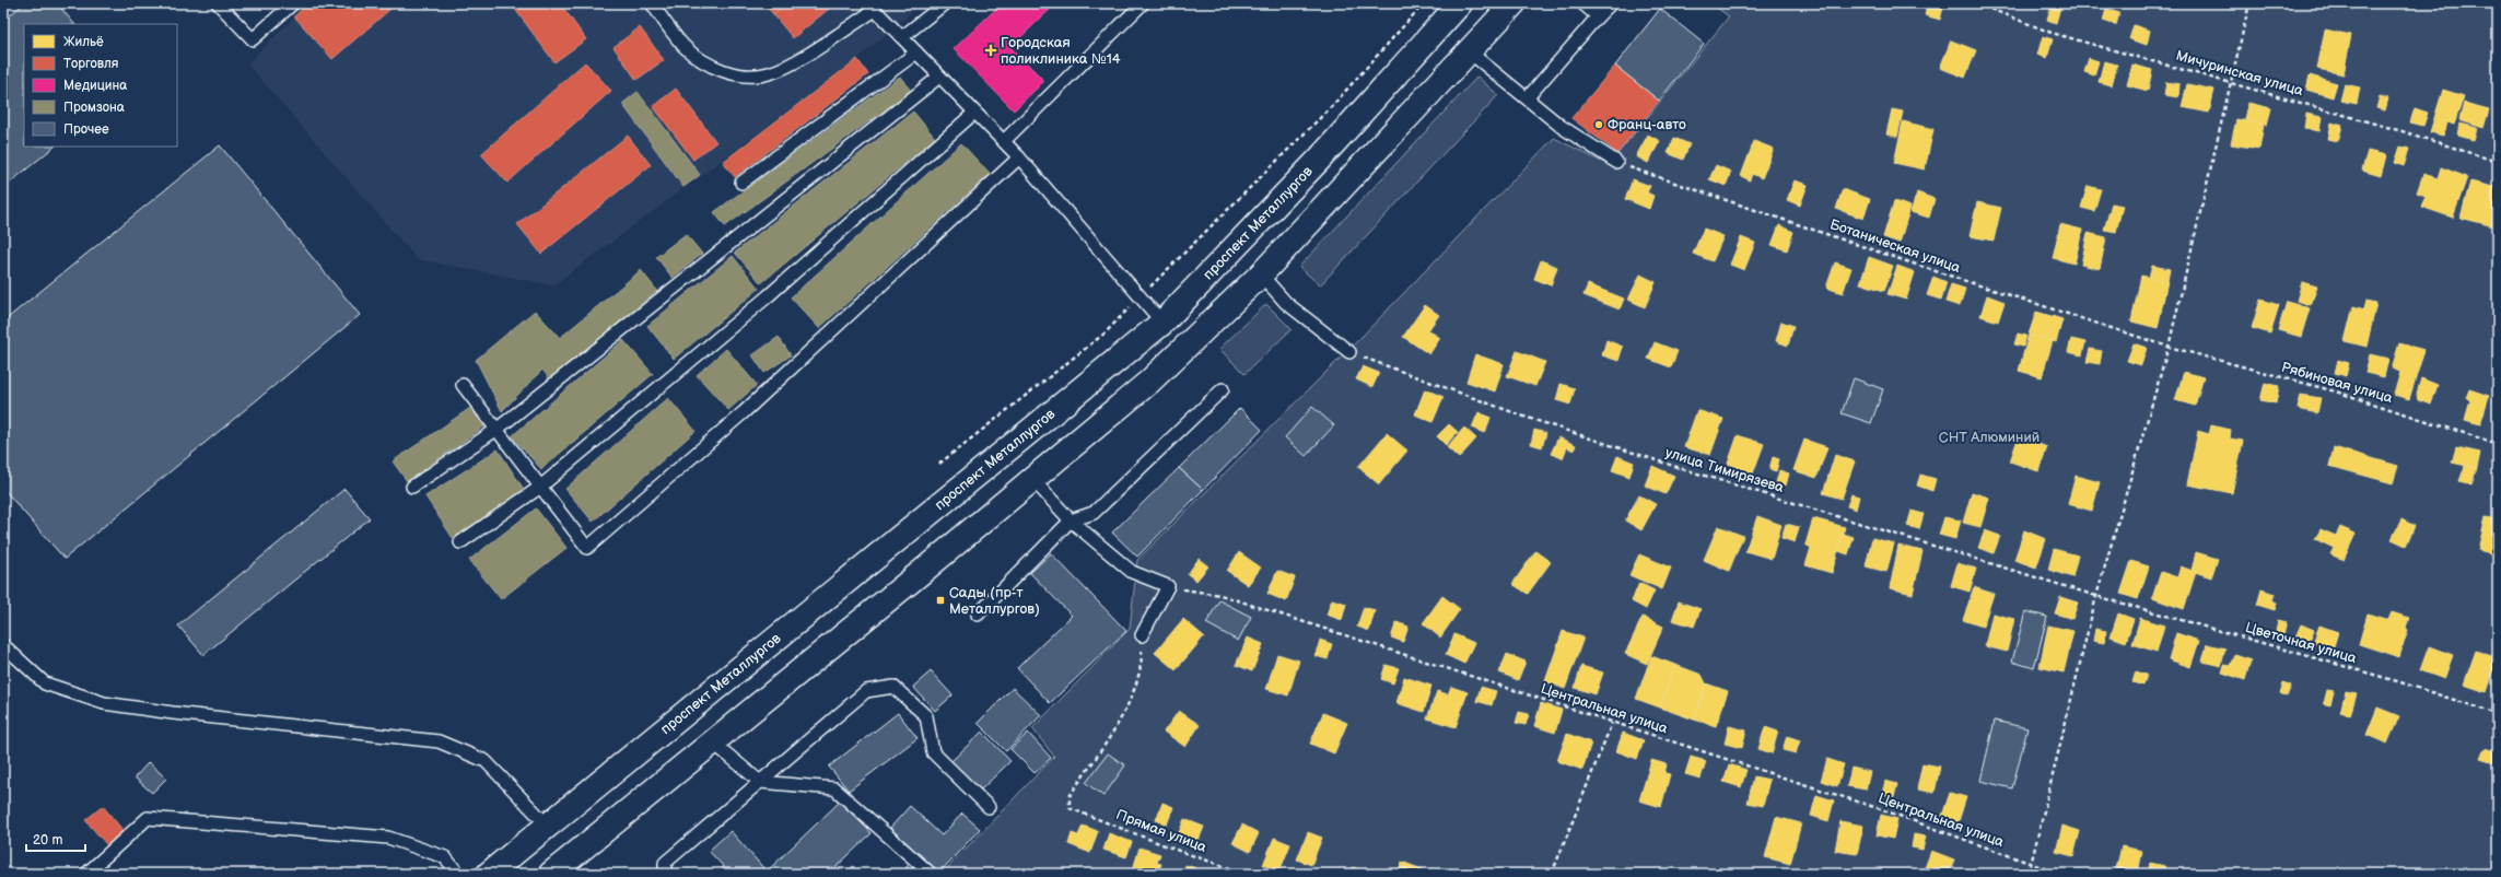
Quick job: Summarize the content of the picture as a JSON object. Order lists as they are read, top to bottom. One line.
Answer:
{"streets":{"main road":["проспект Металлургов"],"path":["Мичуринская улица","Ботаническая улица","Рябиновая улица","улица Тимирязева","Цветочная улица","Центральная улица","Прямая улица"]},"crossings":[["Ботаническая улица","Рябиновая улица"],["улица Тимирязева","Цветочная улица"]],"parks":["СНТ Алюминий"],"places":{"health":["Городская поликлиника №14"],"other":["Франц-авто"],"transit":["Сады (пр-т Металлургов)"]},"legend":["Жильё","Торговля","Медицина","Промзона","Прочее"],"scale_bar":"20 m"}
